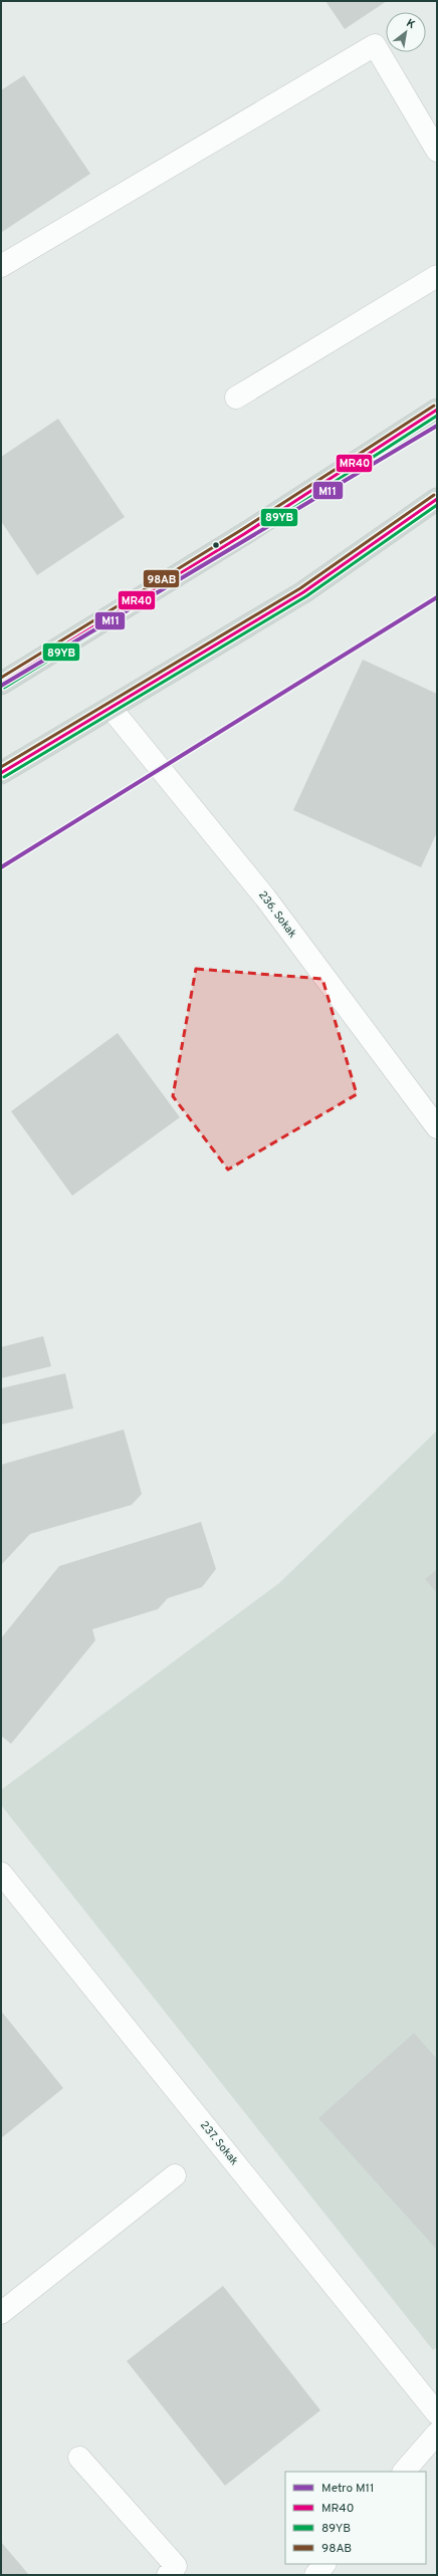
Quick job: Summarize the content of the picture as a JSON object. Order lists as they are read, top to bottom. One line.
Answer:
{"streets":{"street":["236. Sokak","237. Sokak"]},"lines":["transit line 98AB","transit line MR40","transit line 89YB","metro line M11"],"legend":["Metro M11","MR40","89YB","98AB"],"north":"top right"}
